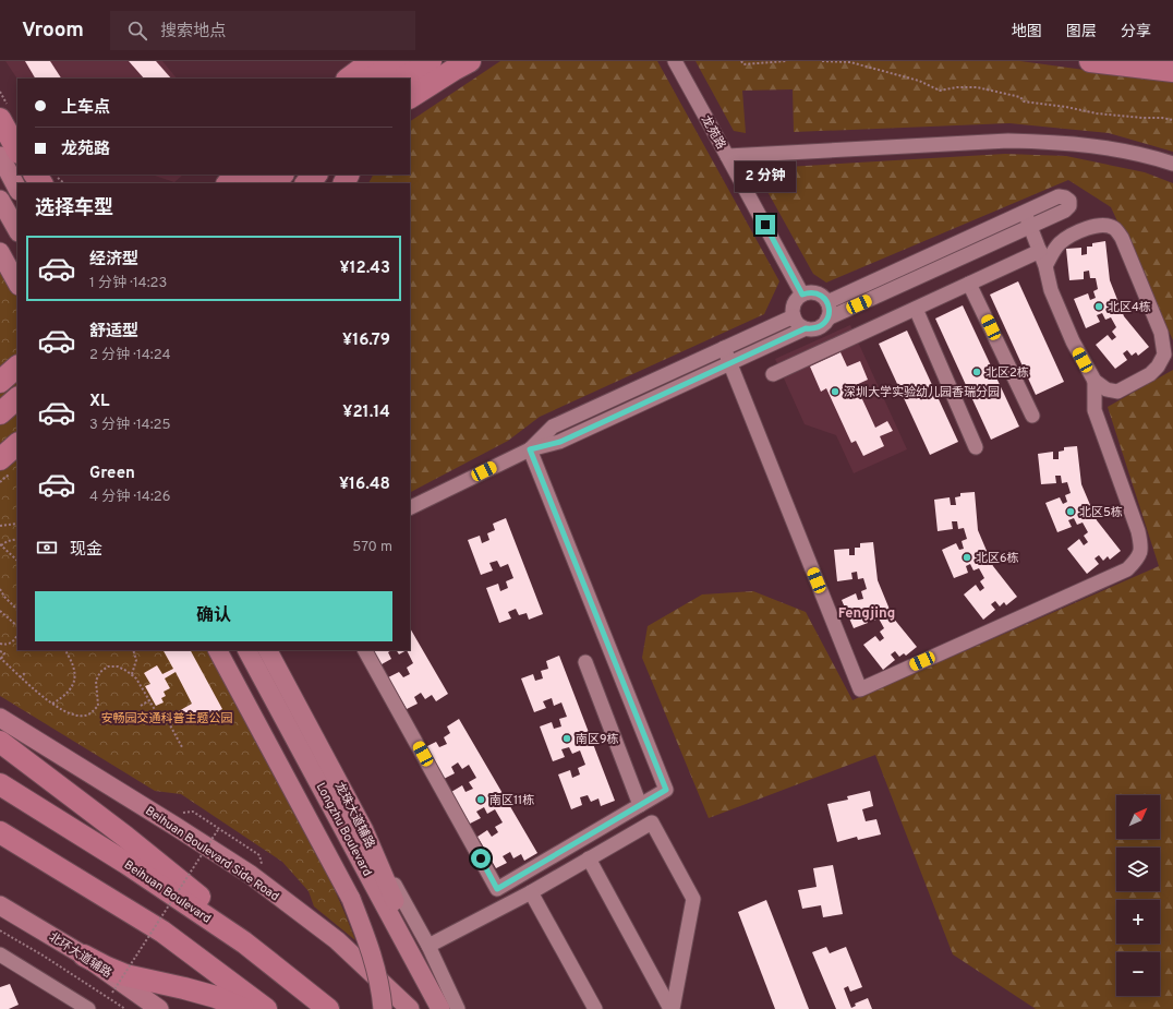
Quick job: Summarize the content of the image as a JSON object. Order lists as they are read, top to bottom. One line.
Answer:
{"streets":{"highway":["Beihuan Boulevard"],"main road":["龙珠大道辅路","Longzhu Boulevard","Beihuan Boulevard Side Road","北环大道辅路"],"street":["龙苑路"]},"crossings":[["龙珠大道辅路","Longzhu Boulevard"]],"districts":["Fengjing"],"parks":["安畅园交通科普主题公园"],"places":["北区4栋","北区2栋","深圳大学实验幼儿园香瑞分园","北区5栋","北区6栋","南区9栋","南区11栋"],"north":"top right","page":{"header":"Vroom","search":"搜索地点","nav":["地图","图层","分享"],"banner":["上车点","龙苑路"],"bubble":"2 分钟","heading":"选择车型","list":[{"name":"经济型","note":"1 分钟 · 14:23","value":"¥12.43"},{"name":"舒适型","note":"2 分钟 · 14:24","value":"¥16.79"},{"name":"XL","note":"3 分钟 · 14:25","value":"¥21.14"},{"name":"Green","note":"4 分钟 · 14:26","value":"¥16.48"}],"pay":["现金","570 m"],"buttons":"确认","map_buttons":["+","−"]}}
